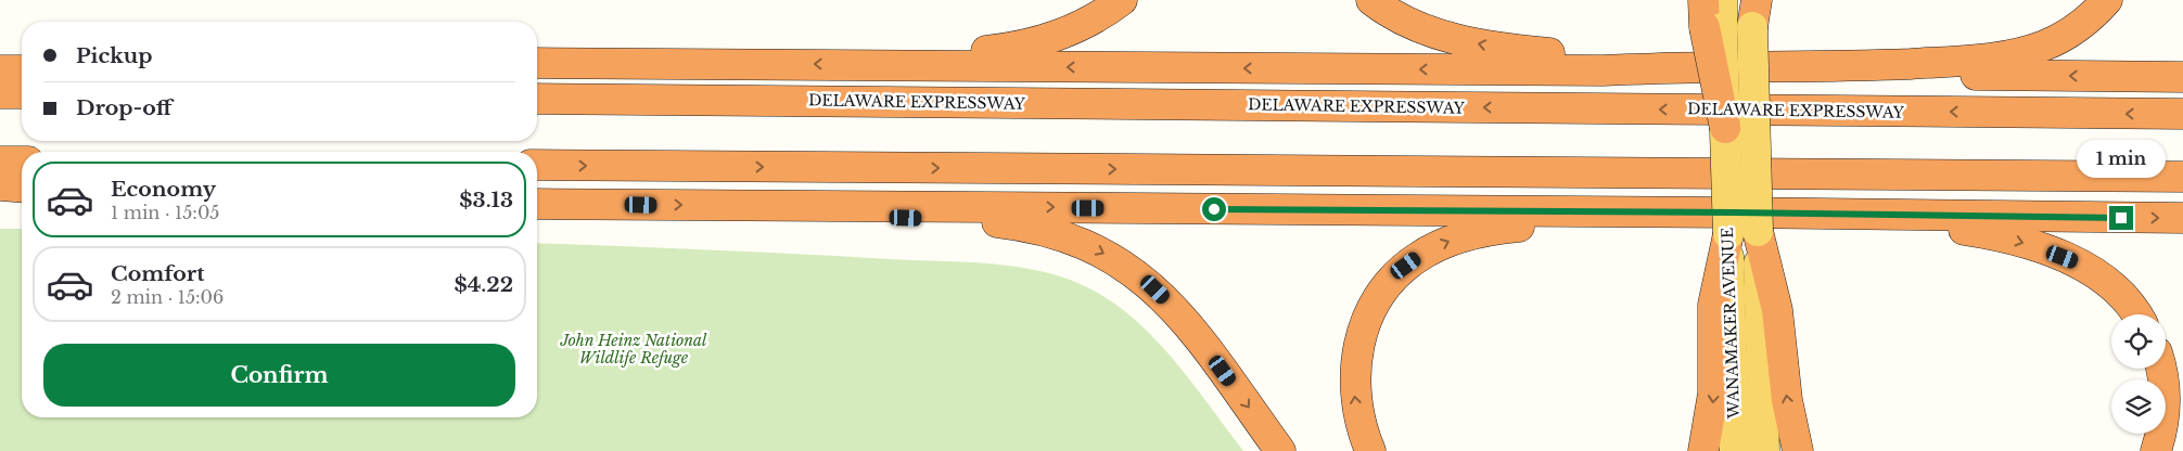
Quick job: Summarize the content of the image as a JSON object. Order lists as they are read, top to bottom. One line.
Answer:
{"streets":{"highway":["DELAWARE EXPRESSWAY"],"main road":["WANAMAKER AVENUE"]},"parks":["John Heinz National Wildlife Refuge"],"page":{"banner":["Pickup","Drop-off"],"bubble":"1 min","list":[{"name":"Economy","note":"1 min · 15:05","value":"$3.13"},{"name":"Comfort","note":"2 min · 15:06","value":"$4.22"}],"buttons":"Confirm"}}
